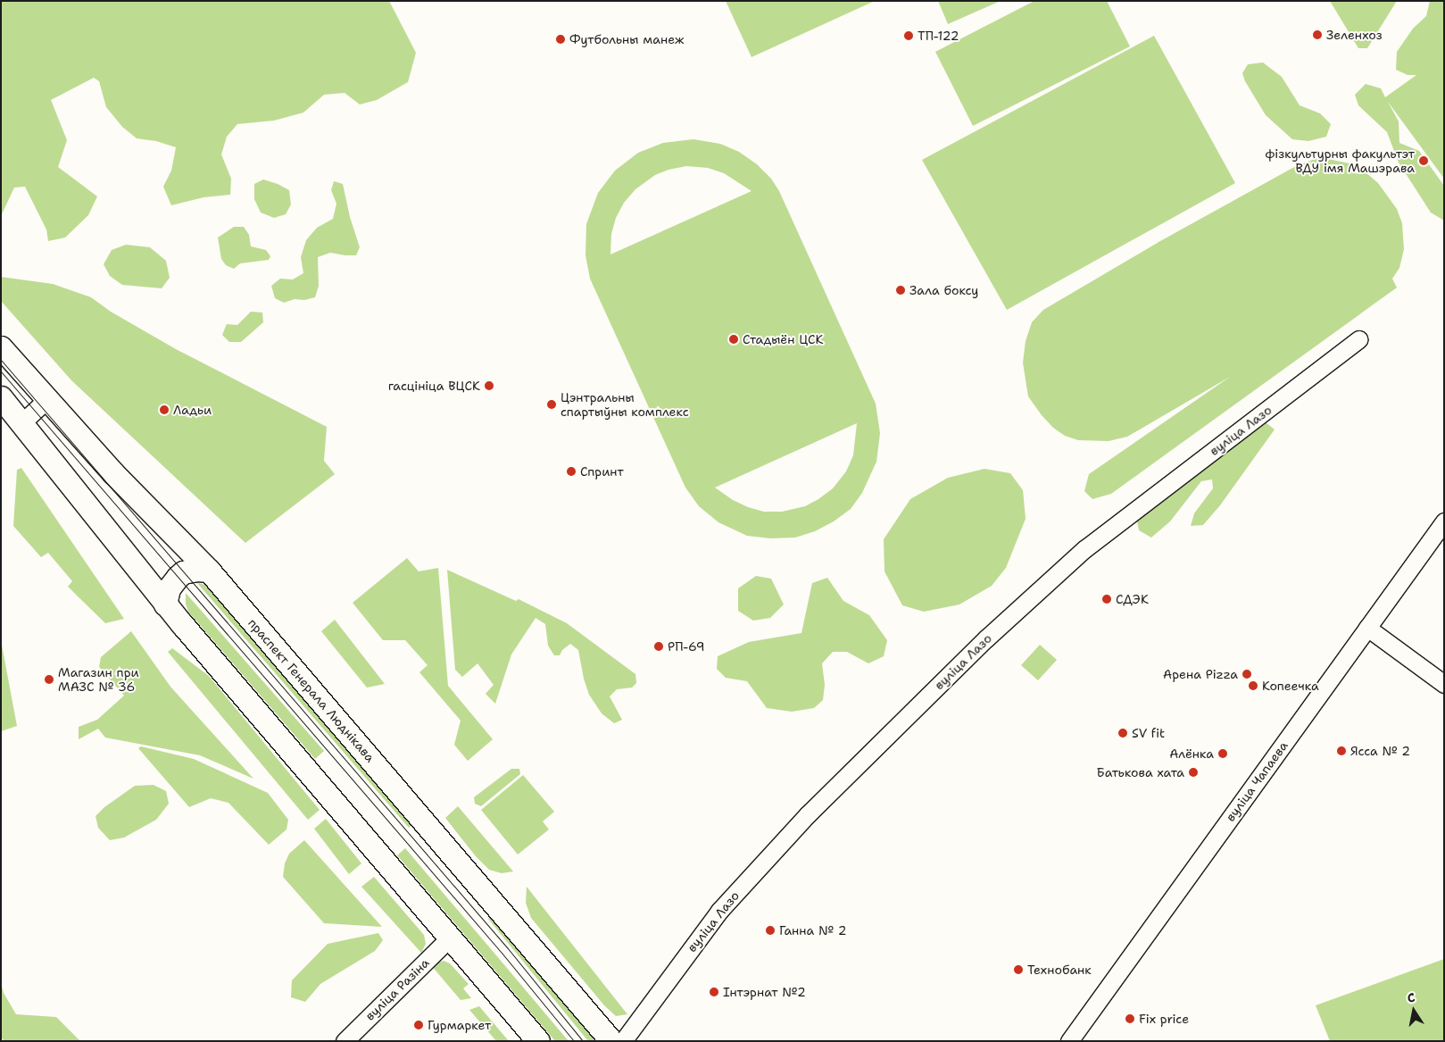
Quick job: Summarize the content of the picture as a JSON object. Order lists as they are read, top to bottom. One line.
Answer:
{"streets":{"main road":["праспект Генерала Люднікава"],"street":["вуліца Лазо","вуліца Чапаева","вуліца Разіна"]},"places":["Зеленхоз","ТП-122","Футбольны манеж","фізкультурны факультэт ВДУ імя Машэрава","Зала боксу","Стадыён ЦСК","гасцініца ВЦСК","Цэнтральны спартыўны комплекс","Ладьи","Спринт","СДЭК","РП-69","Арена Pizza","Магазин при МАЗС № 36","Копеечка","SV fit","Ясса № 2","Алёнка","Батькова хата","Ганна № 2","Технобанк","Інтэрнат №2","Fix price","Гурмаркет"],"north":"top"}
